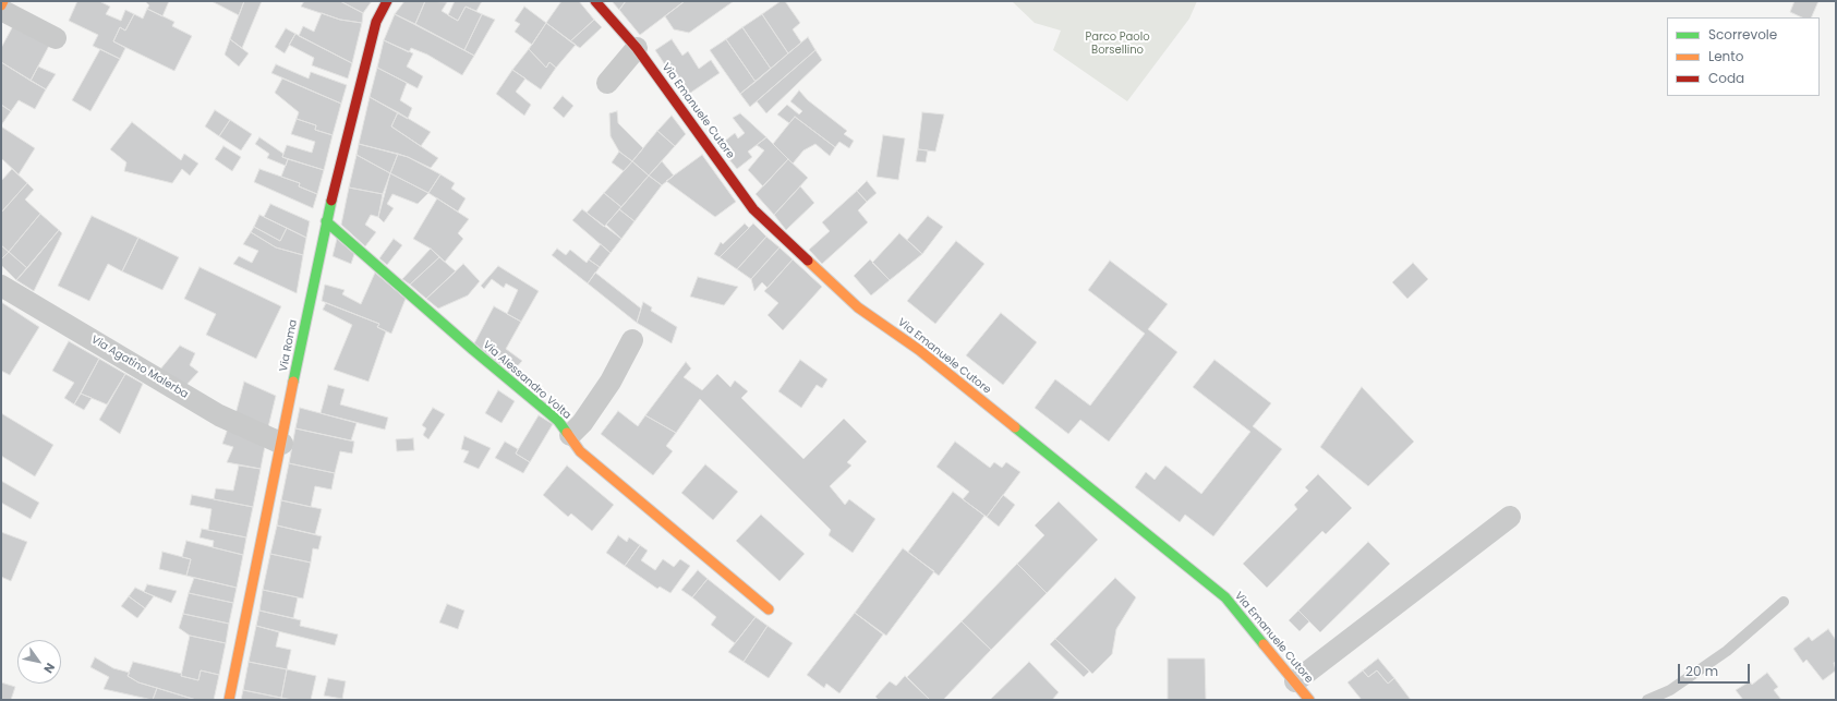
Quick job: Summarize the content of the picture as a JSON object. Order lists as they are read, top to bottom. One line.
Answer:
{"streets":{"street":["Via Emanuele Cutore","Via Roma","Via Agatino Malerba","Via Alessandro Volta"]},"crossings":[["Via Roma","Via Agatino Malerba"],["Via Roma","Via Alessandro Volta"]],"parks":["Parco Paolo Borsellino"],"legend":["Scorrevole","Lento","Coda"],"scale_bar":"20 m","north":"bottom right"}
